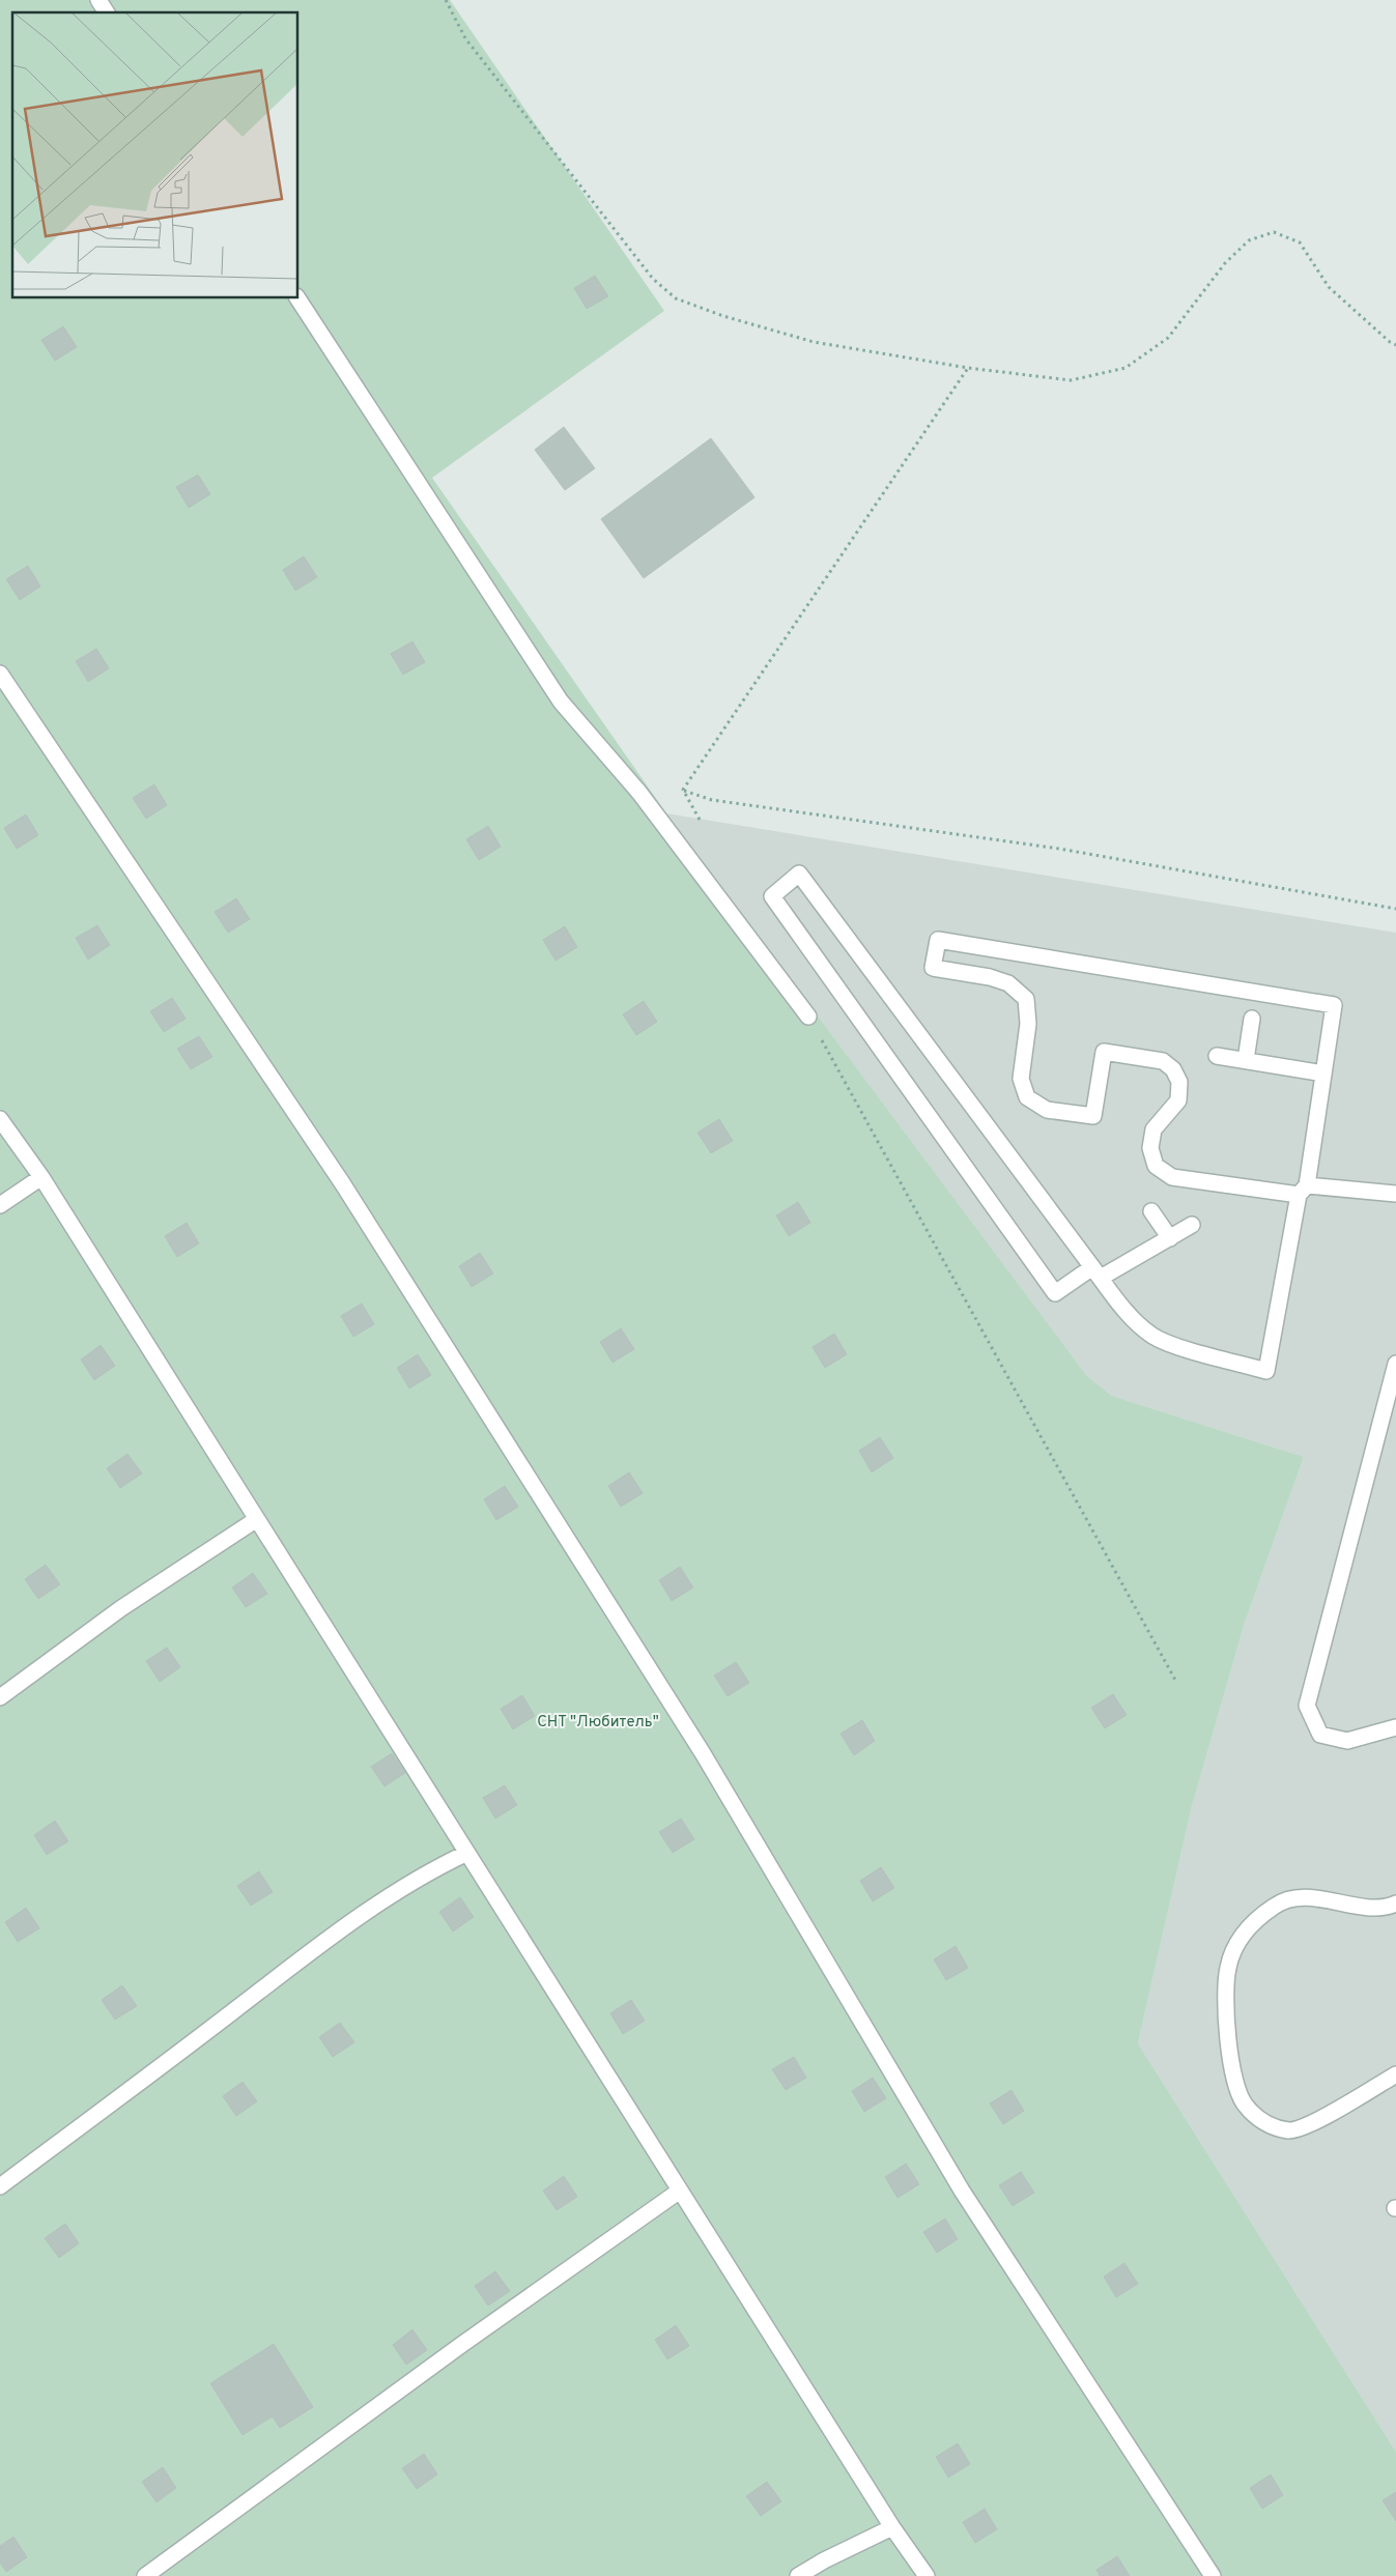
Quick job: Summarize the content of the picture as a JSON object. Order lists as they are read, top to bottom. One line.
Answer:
{"parks":["СНТ \"Любитель\""]}
